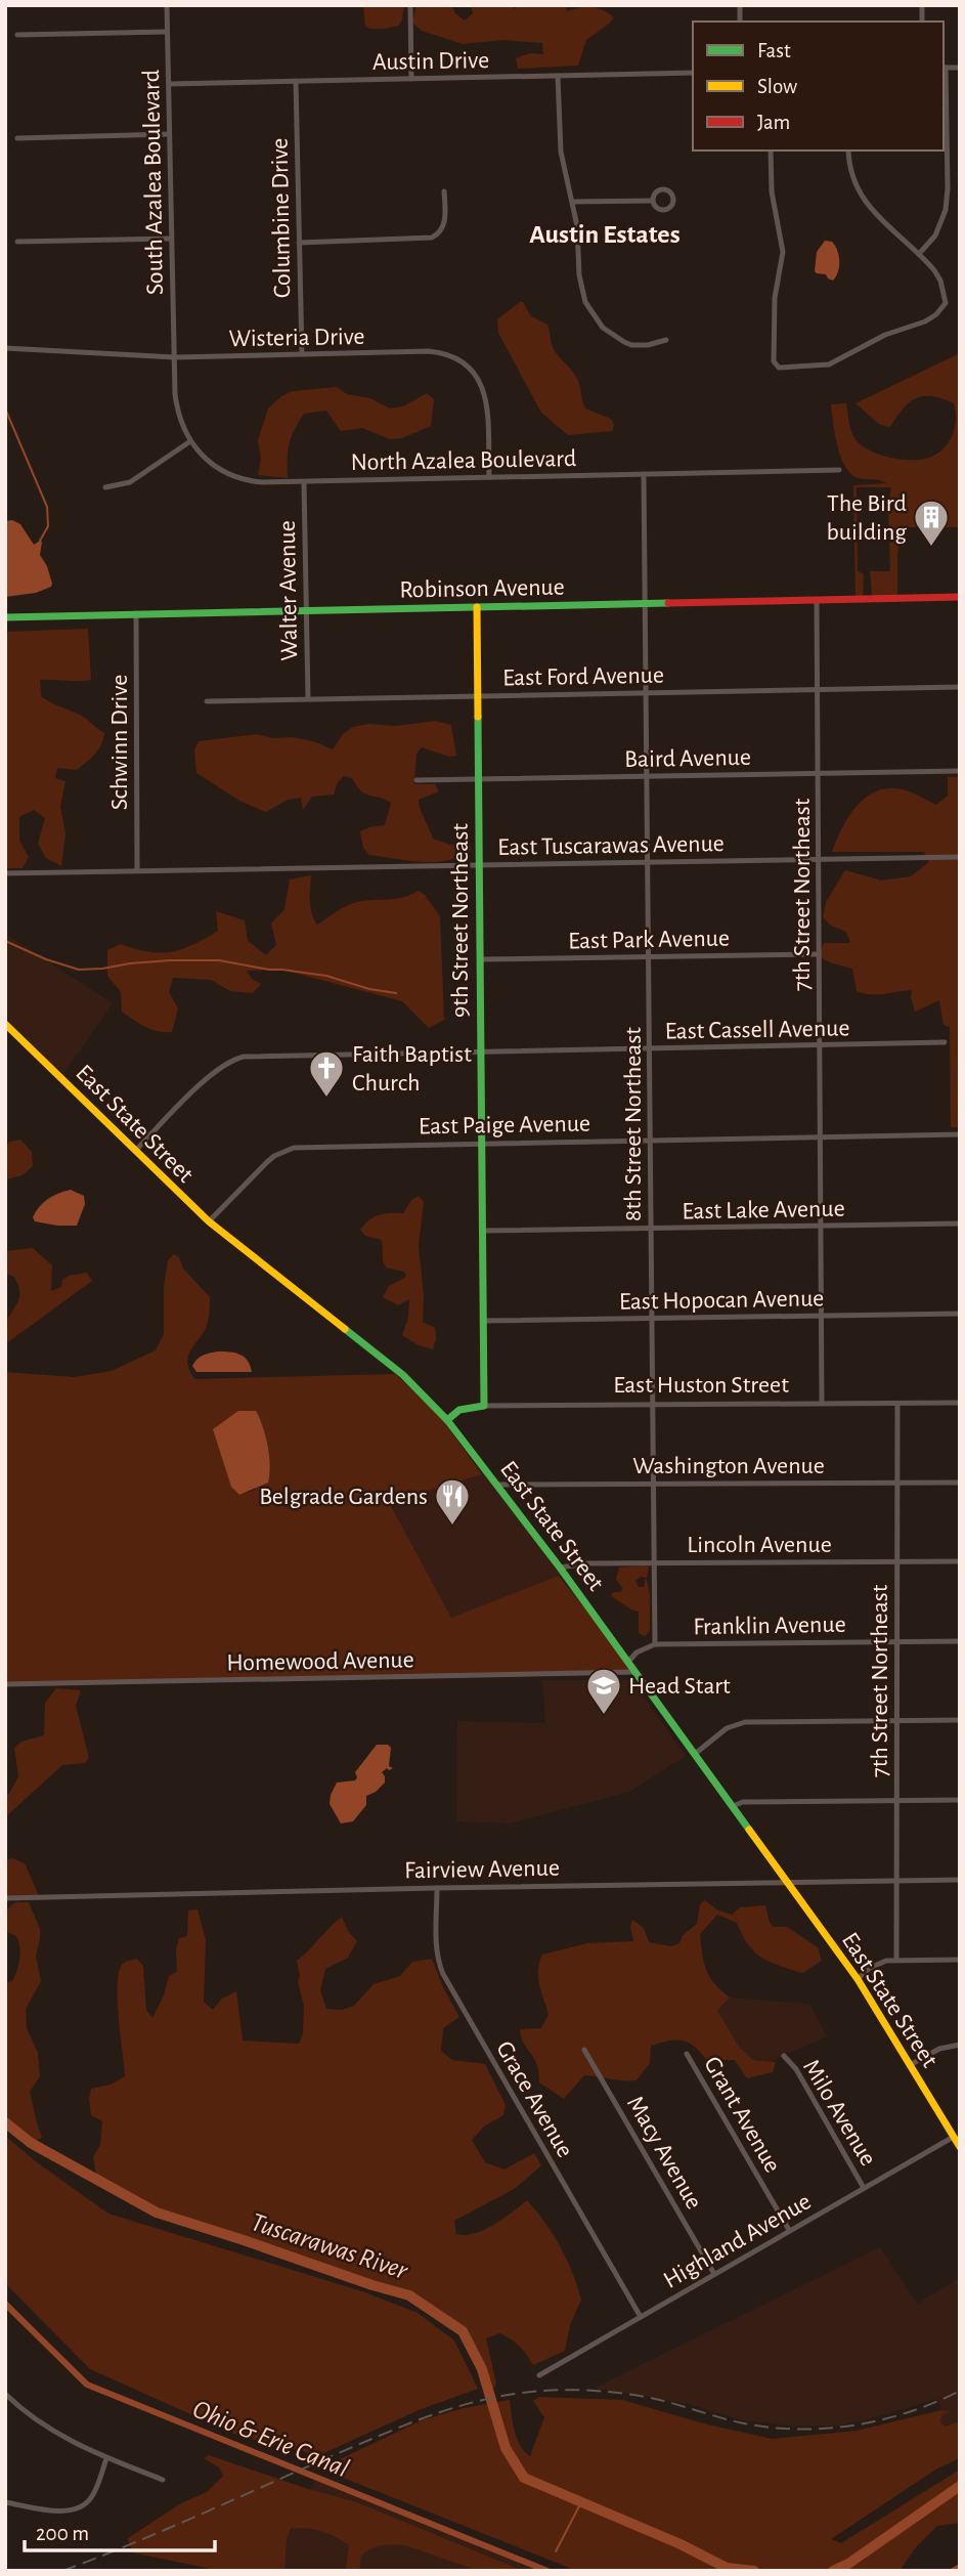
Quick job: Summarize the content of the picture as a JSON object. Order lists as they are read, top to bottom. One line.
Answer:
{"streets":{"street":["Austin Drive","South Azalea Boulevard","Columbine Drive","Wisteria Drive","North Azalea Boulevard","Robinson Avenue","Walter Avenue","East Ford Avenue","Schwinn Drive","Baird Avenue","East Tuscarawas Avenue","7th Street Northeast","9th Street Northeast","East Park Avenue","East Cassell Avenue","East State Street","East Paige Avenue","8th Street Northeast","East Lake Avenue","East Hopocan Avenue","East Huston Street","Washington Avenue","Lincoln Avenue","Franklin Avenue","Homewood Avenue","Fairview Avenue","Grace Avenue","Milo Avenue","Grant Avenue","Macy Avenue","Highland Avenue"]},"crossings":[["Austin Drive","South Azalea Boulevard"],["Austin Drive","Columbine Drive"],["South Azalea Boulevard","Wisteria Drive"],["South Azalea Boulevard","North Azalea Boulevard"],["Columbine Drive","Wisteria Drive"],["Wisteria Drive","North Azalea Boulevard"],["North Azalea Boulevard","Walter Avenue"],["North Azalea Boulevard","8th Street Northeast"],["Robinson Avenue","Walter Avenue"],["Robinson Avenue","Schwinn Drive"],["Robinson Avenue","7th Street Northeast"],["Robinson Avenue","9th Street Northeast"],["Robinson Avenue","8th Street Northeast"],["Walter Avenue","East Ford Avenue"],["East Ford Avenue","7th Street Northeast"],["East Ford Avenue","9th Street Northeast"],["East Ford Avenue","8th Street Northeast"],["Schwinn Drive","East Tuscarawas Avenue"],["Baird Avenue","7th Street Northeast"],["Baird Avenue","9th Street Northeast"],["Baird Avenue","8th Street Northeast"],["East Tuscarawas Avenue","7th Street Northeast"],["East Tuscarawas Avenue","9th Street Northeast"],["East Tuscarawas Avenue","8th Street Northeast"],["7th Street Northeast","East Park Avenue"],["7th Street Northeast","East Cassell Avenue"],["7th Street Northeast","East Paige Avenue"],["7th Street Northeast","East Lake Avenue"],["7th Street Northeast","East Hopocan Avenue"],["7th Street Northeast","East Huston Street"],["7th Street Northeast","Washington Avenue"],["7th Street Northeast","Lincoln Avenue"],["7th Street Northeast","Franklin Avenue"],["7th Street Northeast","Fairview Avenue"],["9th Street Northeast","East Park Avenue"],["9th Street Northeast","East Cassell Avenue"],["9th Street Northeast","East Paige Avenue"],["9th Street Northeast","East Lake Avenue"],["9th Street Northeast","East Hopocan Avenue"],["9th Street Northeast","East Huston Street"],["East Park Avenue","8th Street Northeast"],["East Cassell Avenue","East State Street"],["East Cassell Avenue","8th Street Northeast"],["East State Street","East Paige Avenue"],["East State Street","East Huston Street"],["East State Street","Washington Avenue"],["East State Street","Lincoln Avenue"],["East State Street","Homewood Avenue"],["East State Street","Fairview Avenue"],["East State Street","Highland Avenue"],["East Paige Avenue","8th Street Northeast"],["8th Street Northeast","East Lake Avenue"],["8th Street Northeast","East Hopocan Avenue"],["8th Street Northeast","East Huston Street"],["8th Street Northeast","Washington Avenue"],["8th Street Northeast","Lincoln Avenue"],["8th Street Northeast","Franklin Avenue"],["Fairview Avenue","Grace Avenue"],["Grace Avenue","Highland Avenue"],["Milo Avenue","Highland Avenue"],["Grant Avenue","Highland Avenue"],["Macy Avenue","Highland Avenue"]],"districts":["Austin Estates"],"water":["Tuscarawas River","Ohio & Erie Canal"],"places":{"building":["The Bird building"],"church":["Faith Baptist Church"],"restaurant":["Belgrade Gardens"],"school or university":["Head Start"]},"legend":["Fast","Slow","Jam"],"scale_bar":"200 m"}
